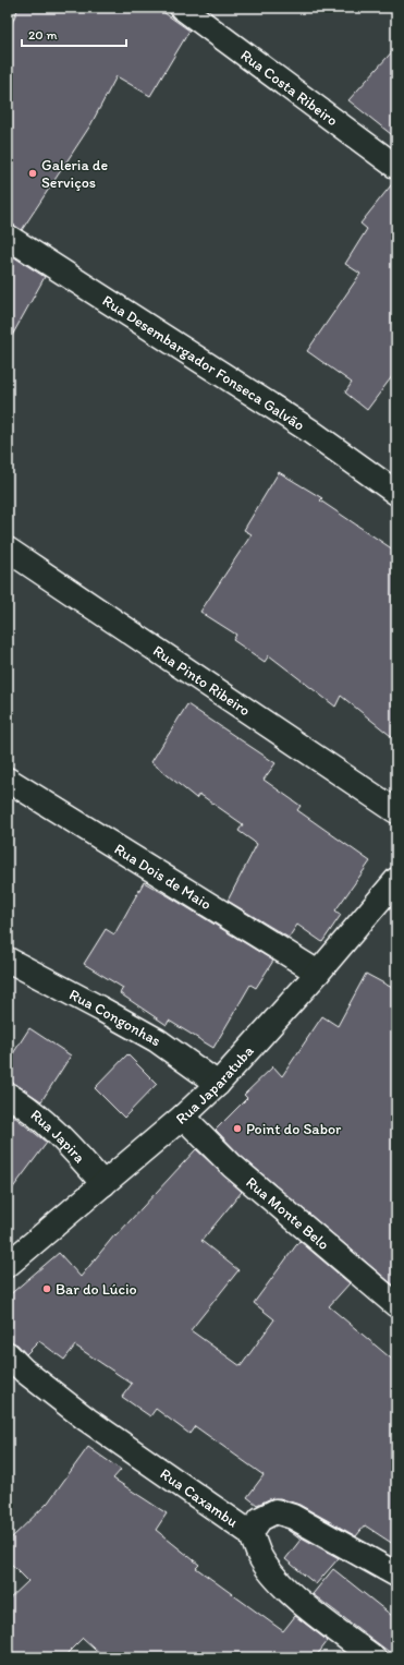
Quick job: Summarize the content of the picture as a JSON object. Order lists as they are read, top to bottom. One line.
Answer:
{"streets":{"street":["Rua Costa Ribeiro","Rua Desembargador Fonseca Galvão","Rua Pinto Ribeiro","Rua Dois de Maio","Rua Congonhas","Rua Japaratuba","Rua Japira","Rua Monte Belo","Rua Caxambu"]},"crossings":[["Rua Dois de Maio","Rua Japaratuba"],["Rua Congonhas","Rua Japaratuba"],["Rua Japaratuba","Rua Japira"],["Rua Japaratuba","Rua Monte Belo"]],"places":["Galeria de Serviços","Point do Sabor","Bar do Lúcio"],"scale_bar":"20 m"}
